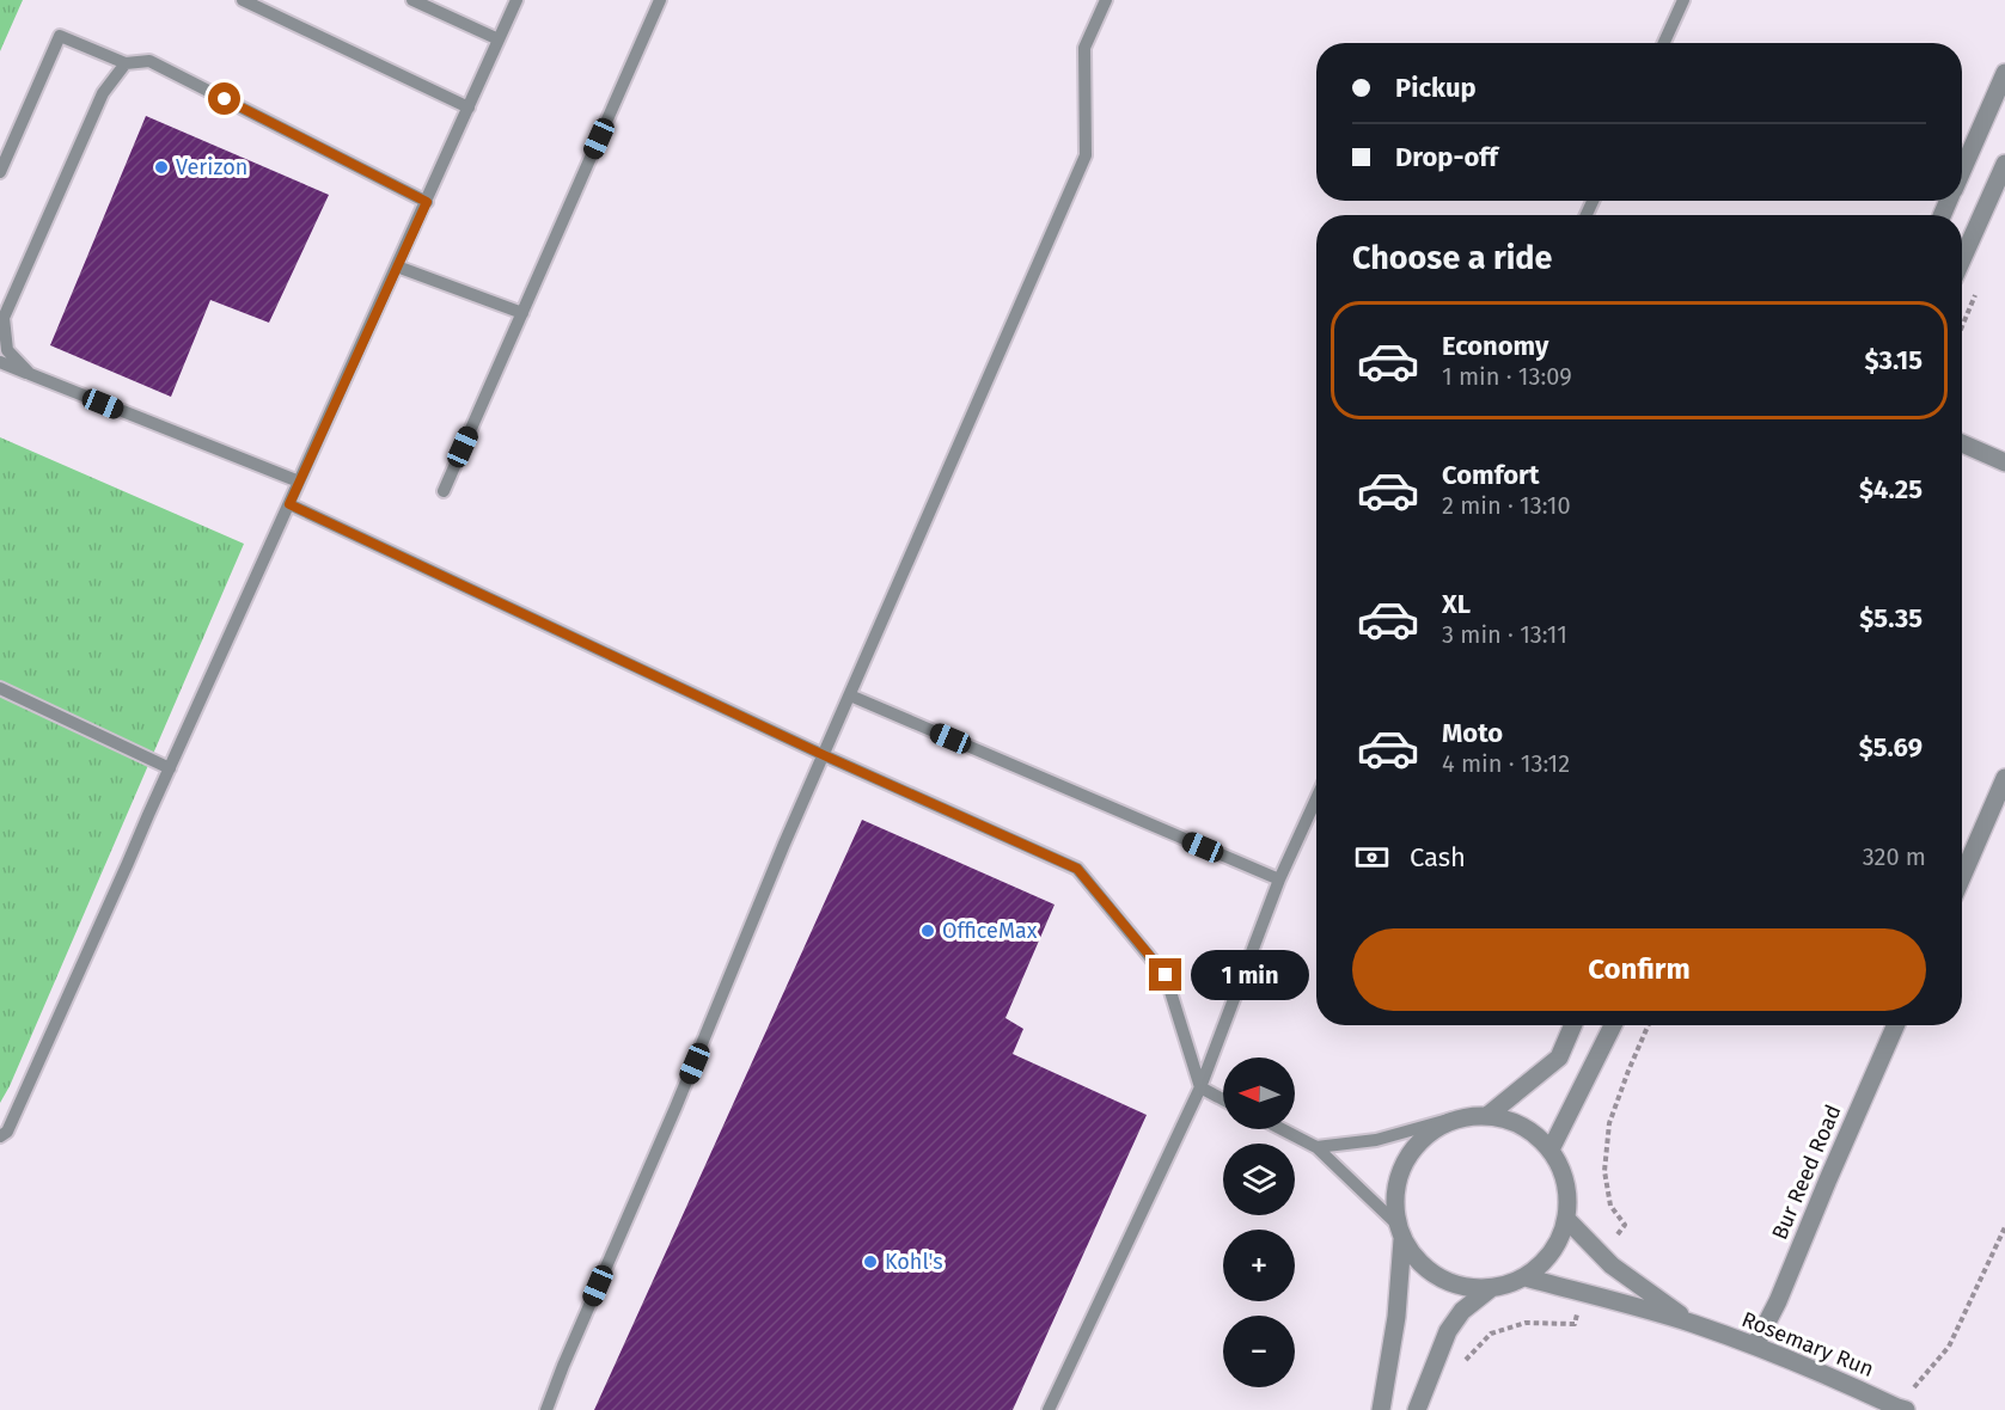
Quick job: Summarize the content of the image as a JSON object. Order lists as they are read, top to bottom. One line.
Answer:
{"streets":{"street":["Bur Reed Road","Rosemary Run"]},"crossings":[["Bur Reed Road","Rosemary Run"]],"places":["Verizon","OfficeMax","Kohl's"],"north":"left","page":{"banner":["Pickup","Drop-off"],"heading":"Choose a ride","list":[{"name":"Economy","note":"1 min · 13:09","value":"$3.15"},{"name":"Comfort","note":"2 min · 13:10","value":"$4.25"},{"name":"XL","note":"3 min · 13:11","value":"$5.35"},{"name":"Moto","note":"4 min · 13:12","value":"$5.69"}],"pay":["Cash","320 m"],"buttons":"Confirm","bubble":"1 min","map_buttons":["+","−"]}}
